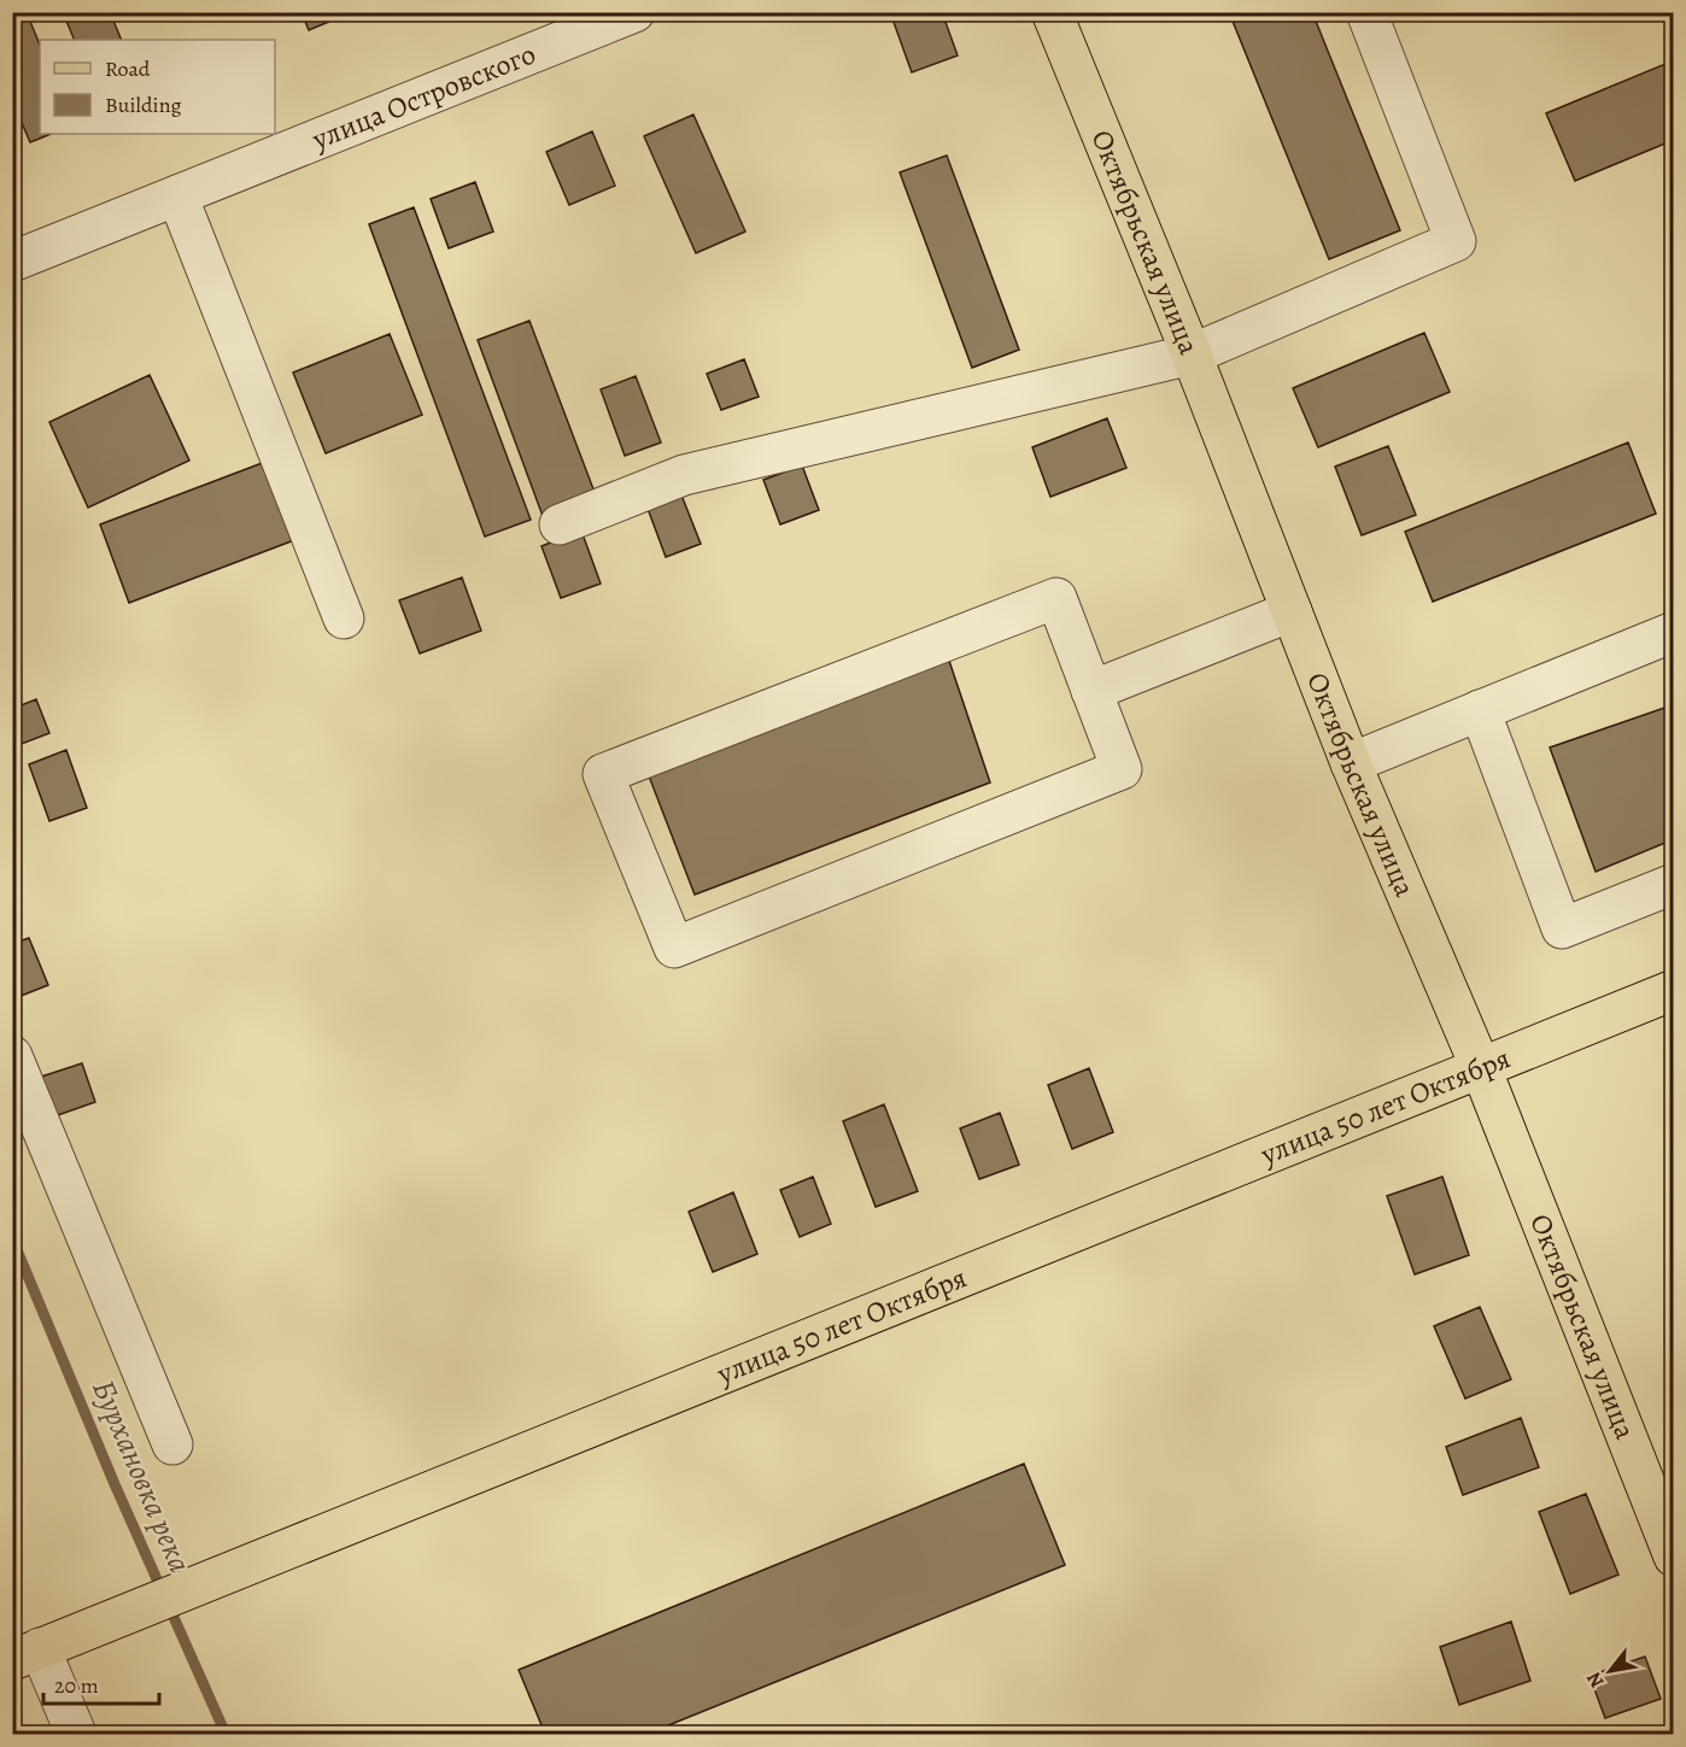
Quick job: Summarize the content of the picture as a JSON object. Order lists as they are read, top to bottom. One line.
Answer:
{"streets":{"main road":["Октябрьская улица","улица 50 лет Октября"],"street":["улица Островского"]},"crossings":[["Октябрьская улица","улица 50 лет Октября"]],"water":["Бурхановка река"],"legend":["Road","Building"],"scale_bar":"20 m","north":"bottom left"}
